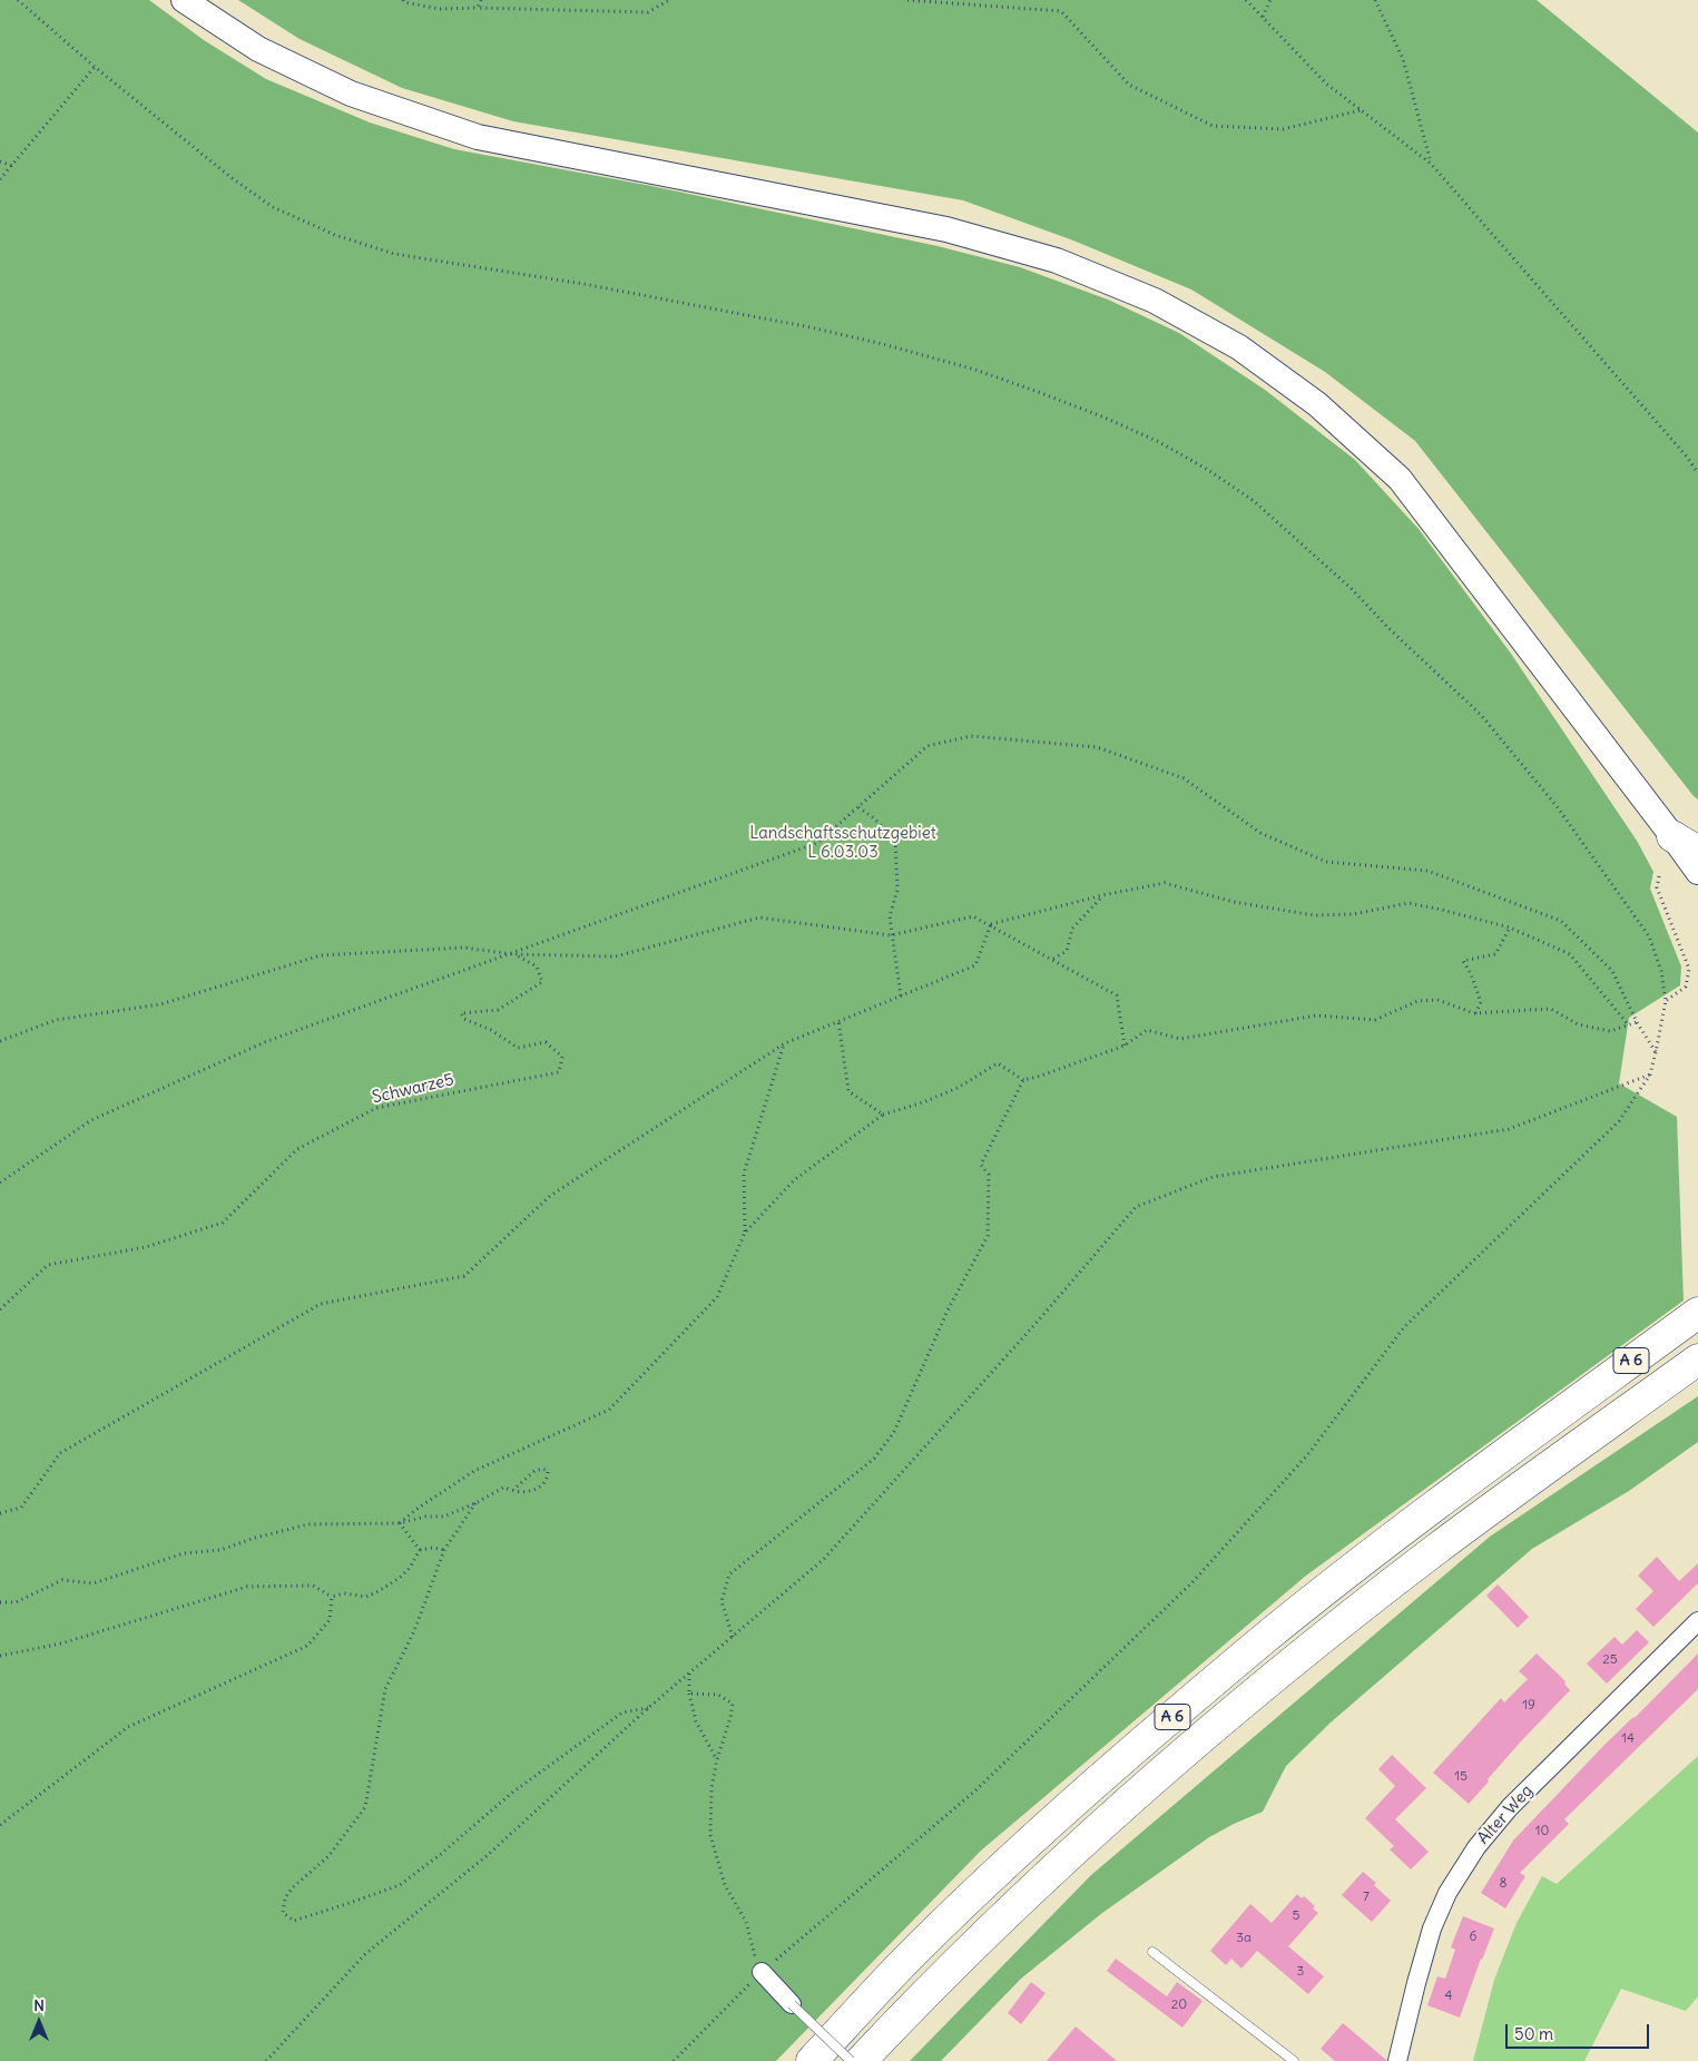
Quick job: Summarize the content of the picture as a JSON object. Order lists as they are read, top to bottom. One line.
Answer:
{"streets":{"highway":["A 6"],"street":["Alter Weg"],"path":["Schwarze5"]},"parks":["Landschaftsschutzgebiet L 6.03.03"],"house_numbers":["25","19","14","15","10","8","7","5","6","3a","3","4","20"],"scale_bar":"50 m","north":"top"}
